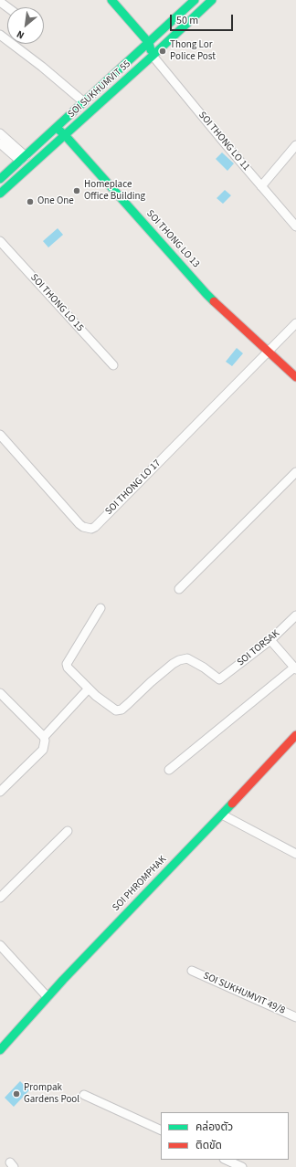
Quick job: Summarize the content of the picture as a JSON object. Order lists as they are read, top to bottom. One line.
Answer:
{"streets":{"street":["SOI SUKHUMVIT 55","SOI THONG LO 11","SOI THONG LO 13","SOI THONG LO 15","SOI THONG LO 17","SOI TORSAK","SOI PHROMPHAK","SOI SUKHUMVIT 49/8"]},"crossings":[["SOI SUKHUMVIT 55","SOI THONG LO 11"],["SOI SUKHUMVIT 55","SOI THONG LO 13"],["SOI THONG LO 13","SOI THONG LO 17"]],"places":["Thong Lor Police Post","Homeplace Office Building","One One","Prompak Gardens Pool"],"legend":["คล่องตัว","ติดขัด"],"scale_bar":"50 m","north":"bottom left"}
